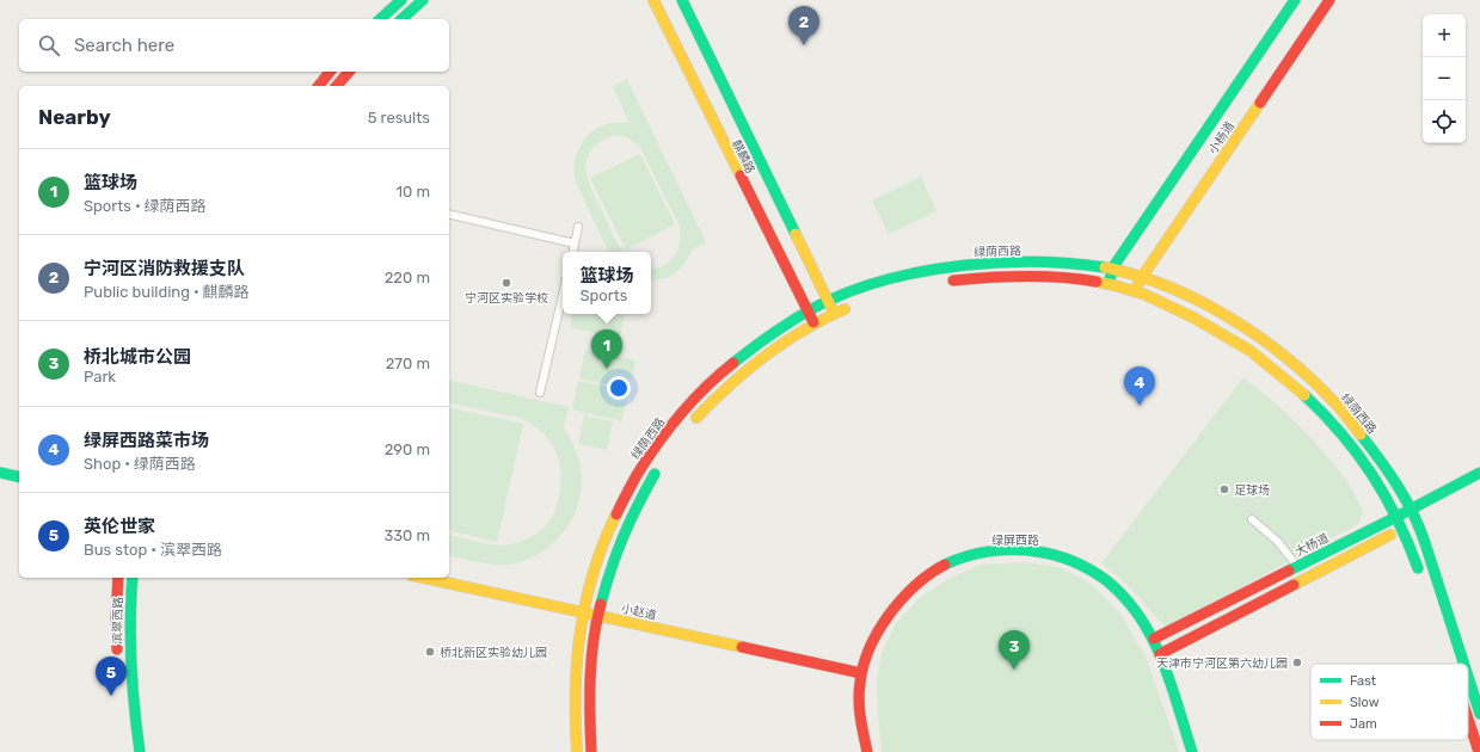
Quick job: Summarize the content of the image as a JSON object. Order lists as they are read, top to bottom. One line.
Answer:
{"streets":{"main road":["小杨道","麒麟路","绿荫西路","绿屏西路","大杨道","小赵道","滨翠西路"]},"crossings":[["小杨道","绿荫西路"],["麒麟路","绿荫西路"],["绿荫西路","大杨道"],["绿荫西路","小赵道"],["绿屏西路","大杨道"],["绿屏西路","小赵道"]],"places":["宁河区实验学校","足球场","桥北新区实验幼儿园","天津市宁河区第六幼儿园"],"legend":["Fast","Slow","Jam"],"page":{"pins":["2","1","4","3","5"],"map_buttons":["+","−"],"search":"Search here","heading":["Nearby","5 results"],"list":[{"mark":"1","name":"篮球场","note":"Sports · 绿荫西路","value":"10 m"},{"mark":"2","name":"宁河区消防救援支队","note":"Public building · 麒麟路","value":"220 m"},{"mark":"3","name":"桥北城市公园","note":"Park","value":"270 m"},{"mark":"4","name":"绿屏西路菜市场","note":"Shop · 绿荫西路","value":"290 m"},{"mark":"5","name":"英伦世家","note":"Bus stop · 滨翠西路","value":"330 m"}],"popup":["篮球场","Sports"]}}
